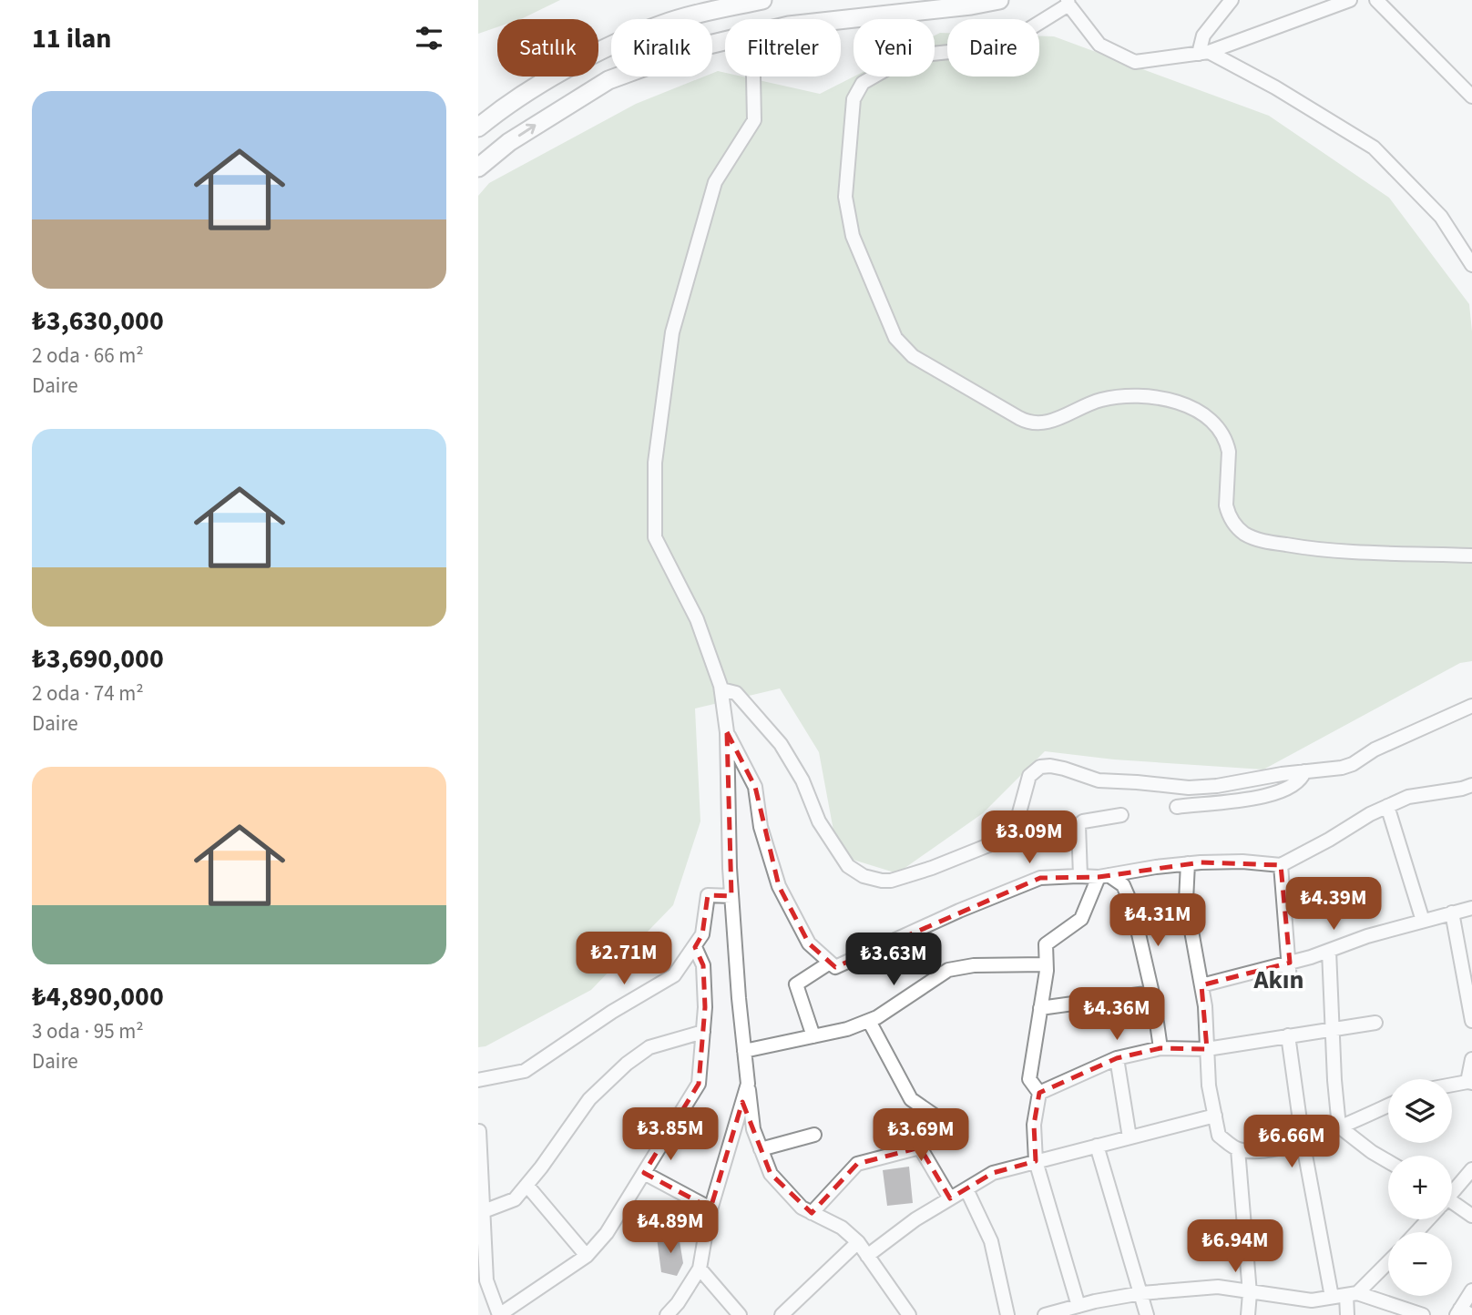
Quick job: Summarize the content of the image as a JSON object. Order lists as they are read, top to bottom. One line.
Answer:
{"districts":["Akın"],"page":{"heading":"11 ilan","chip":["Satılık","Kiralık","Filtreler","Yeni","Daire"],"list":[{"name":"₺3,630,000","note":"2 oda · 66 m² · Daire"},{"name":"₺3,690,000","note":"2 oda · 74 m² · Daire"},{"name":"₺4,890,000","note":"3 oda · 95 m² · Daire"}],"price":["₺3.09M","₺4.39M","₺4.31M","₺2.71M","₺3.63M","₺4.36M","₺3.85M","₺3.69M","₺6.66M","₺4.89M","₺6.94M"],"map_buttons":["+","−"]}}
